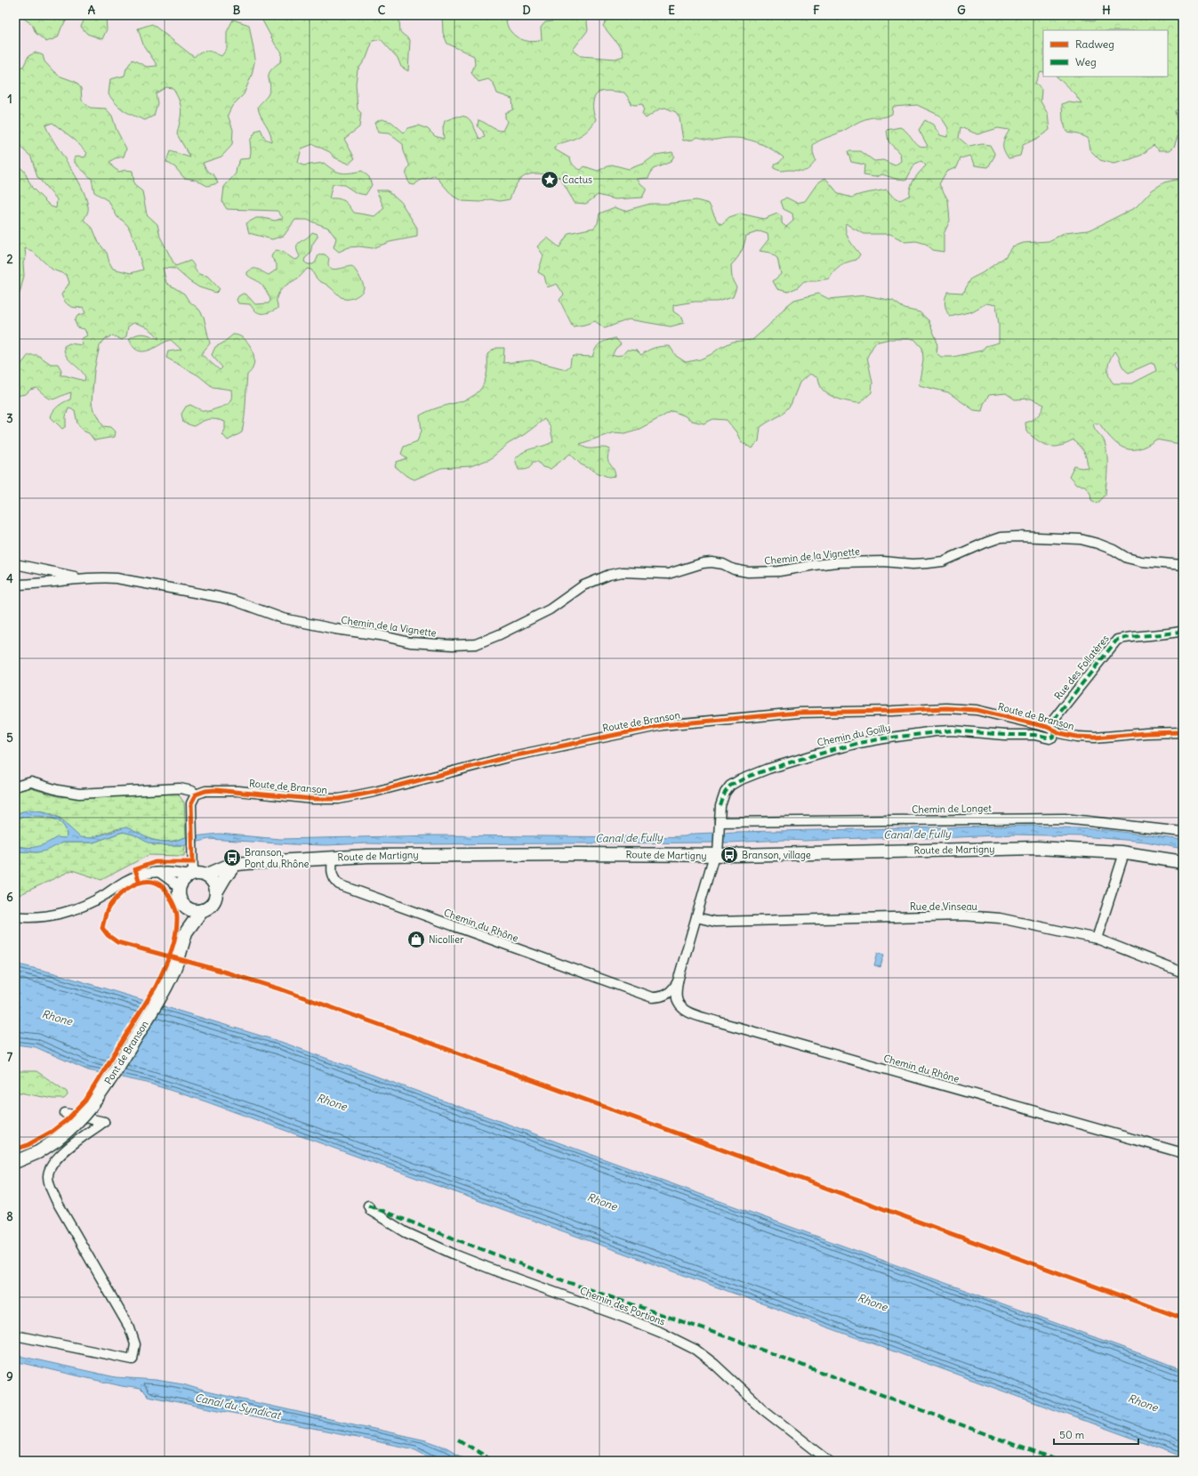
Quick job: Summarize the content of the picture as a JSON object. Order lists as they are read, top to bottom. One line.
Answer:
{"streets":{"main road":["Route de Martigny","Pont de Branson"],"street":["Chemin de la Vignette","Rue des Follatères","Route de Branson","Chemin du Goilly","Chemin de Longet","Rue de Vinseau","Chemin du Rhône","Chemin des Portions"]},"crossings":[["Rue des Follatères","Route de Branson"],["Rue des Follatères","Chemin du Goilly"],["Route de Branson","Chemin du Goilly"],["Chemin du Goilly","Chemin de Longet"],["Chemin du Goilly","Route de Martigny"],["Chemin du Goilly","Rue de Vinseau"],["Chemin du Goilly","Chemin du Rhône"],["Route de Martigny","Chemin du Rhône"]],"water":["Canal de Fully","Rhone","Canal du Syndicat"],"places":{"place":["Cactus"],"bus stop":["Branson, village","Branson, Pont du Rhône"],"shop":["Nicollier"]},"legend":["Radweg","Weg"],"scale_bar":"50 m","grid":{"columns":["A","B","C","D","E","F","G","H"],"rows":["1","2","3","4","5","6","7","8","9"]}}
